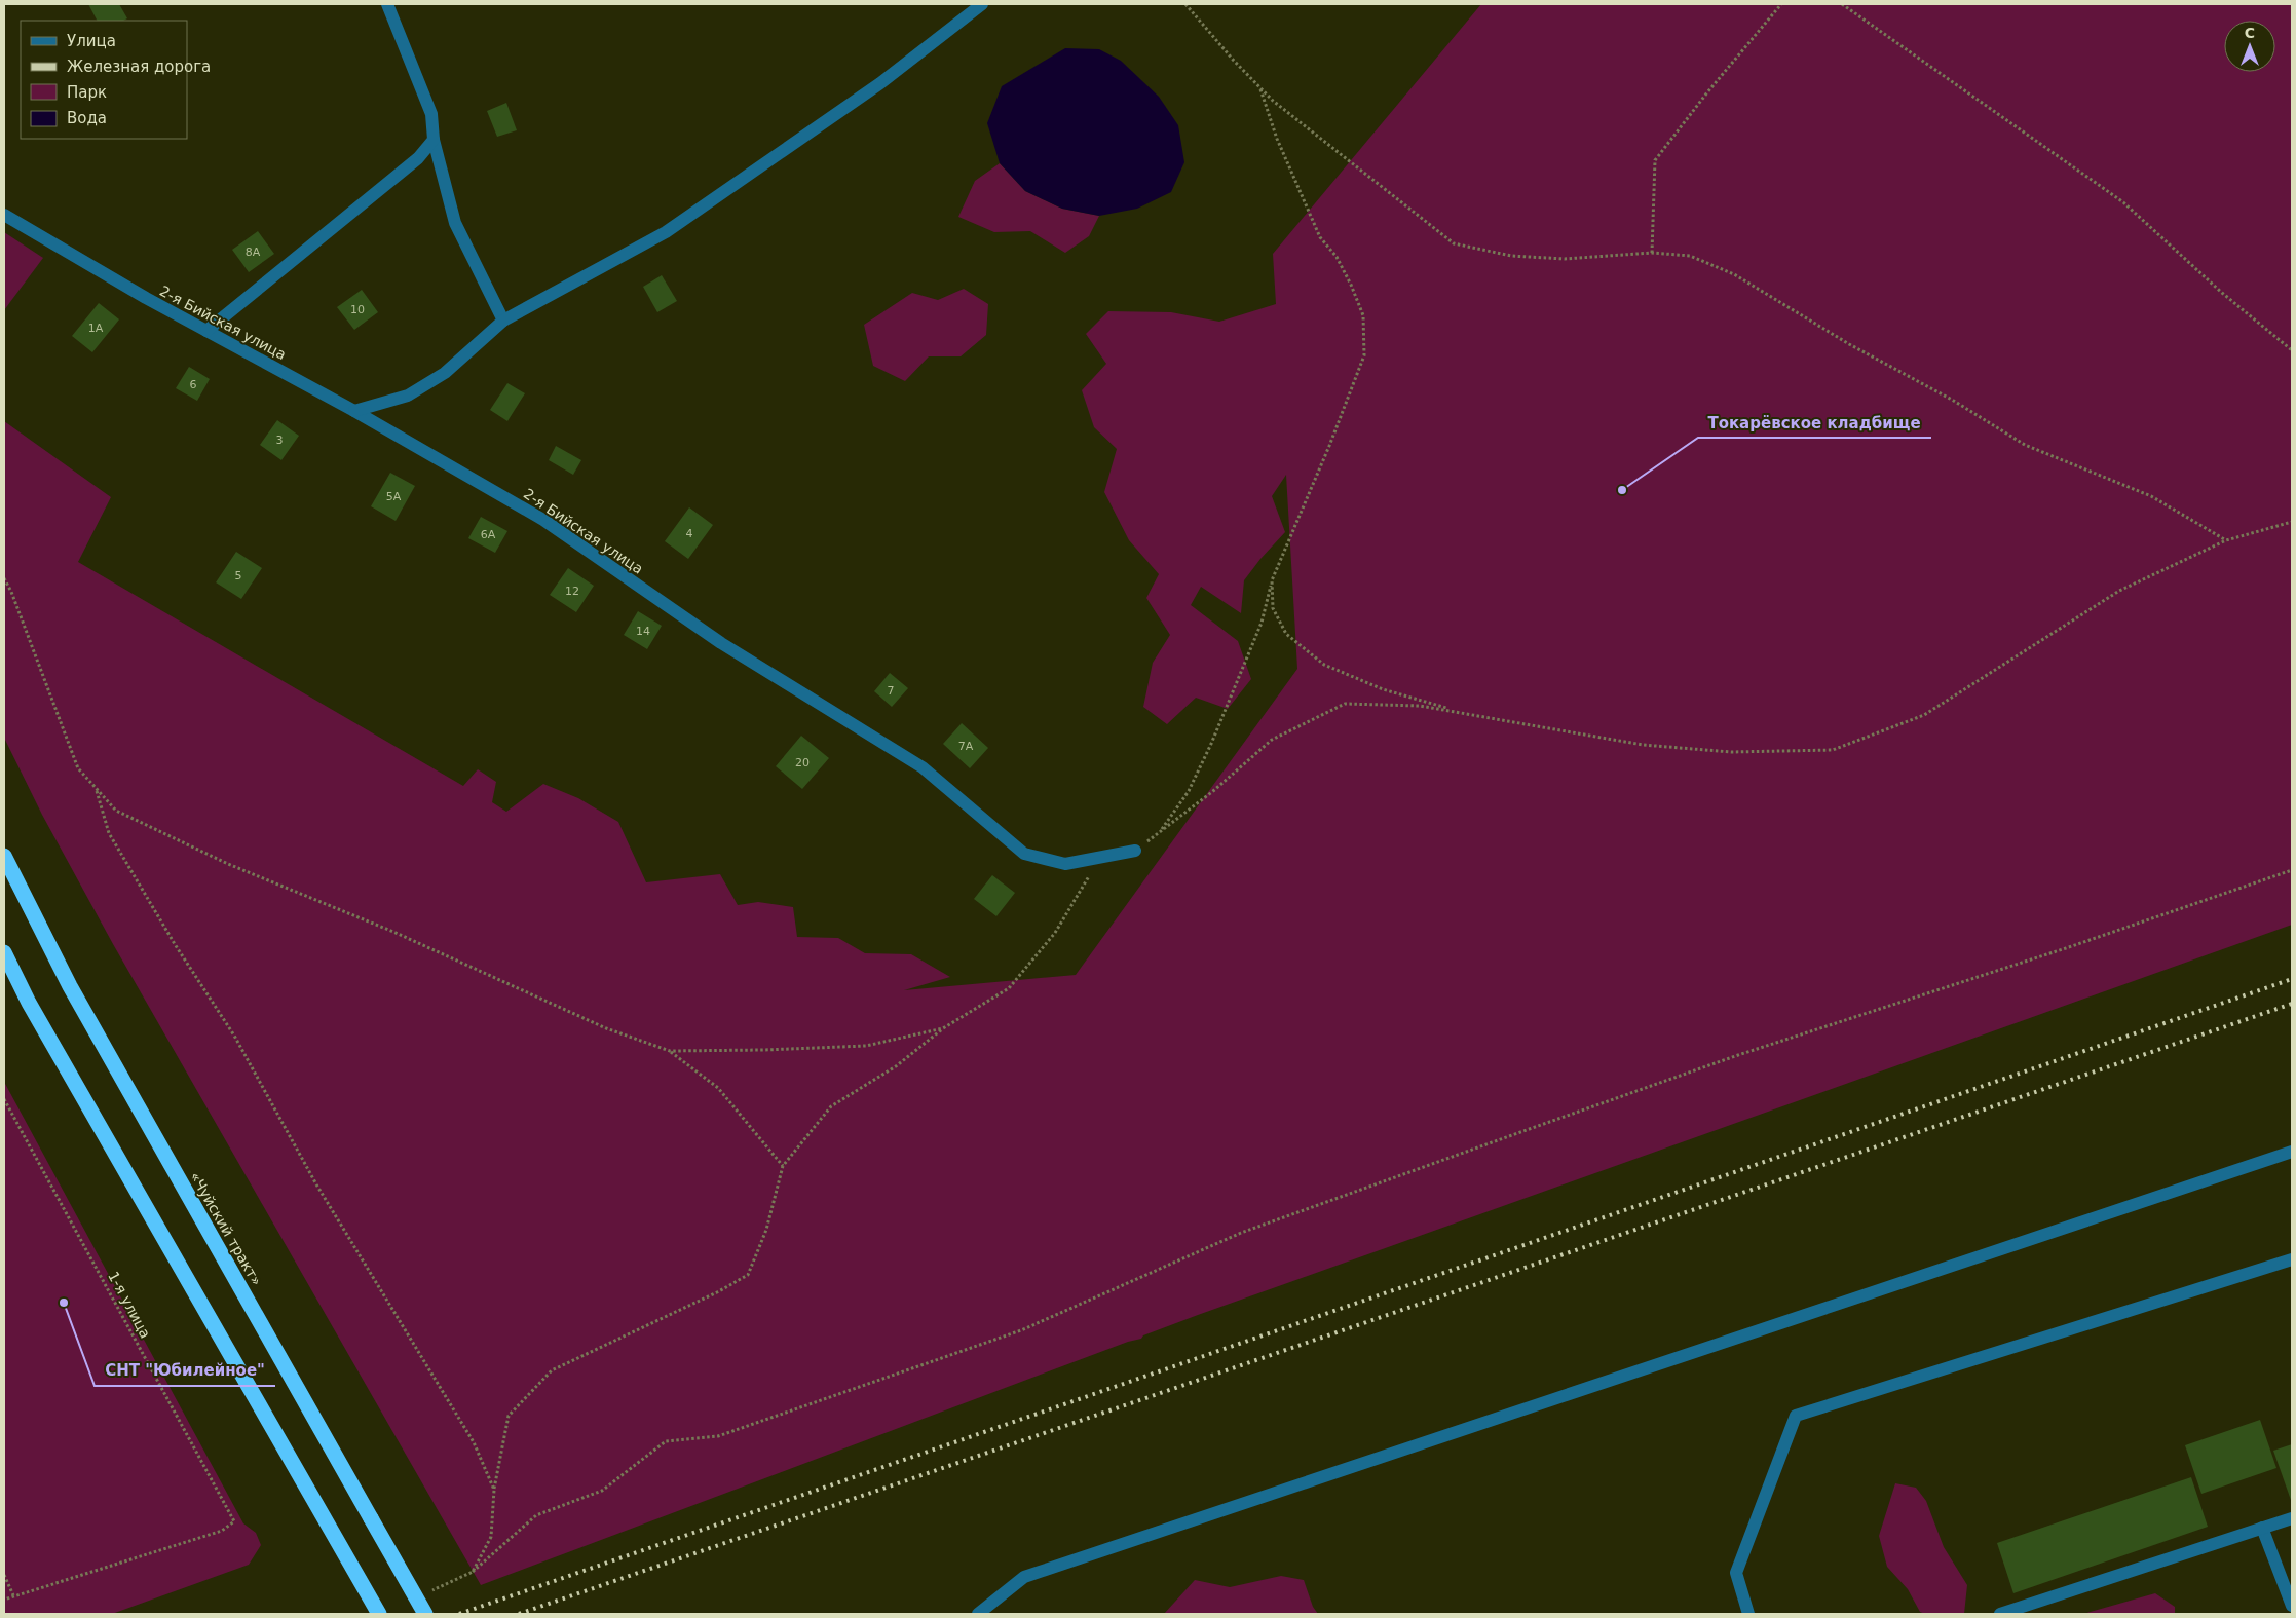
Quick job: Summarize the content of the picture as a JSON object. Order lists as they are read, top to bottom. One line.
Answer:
{"streets":{"highway":["«Чуйский тракт»"],"street":["2-я Бийская улица"],"path":["1-я улица"]},"places":["Токарёвское кладбище","СНТ \"Юбилейное\""],"house_numbers":["8А","10","1А","6","3","5А","4","6А","5","12","14","7","7А","20"],"legend":["Улица","Железная дорога","Парк","Вода"],"north":"top"}
